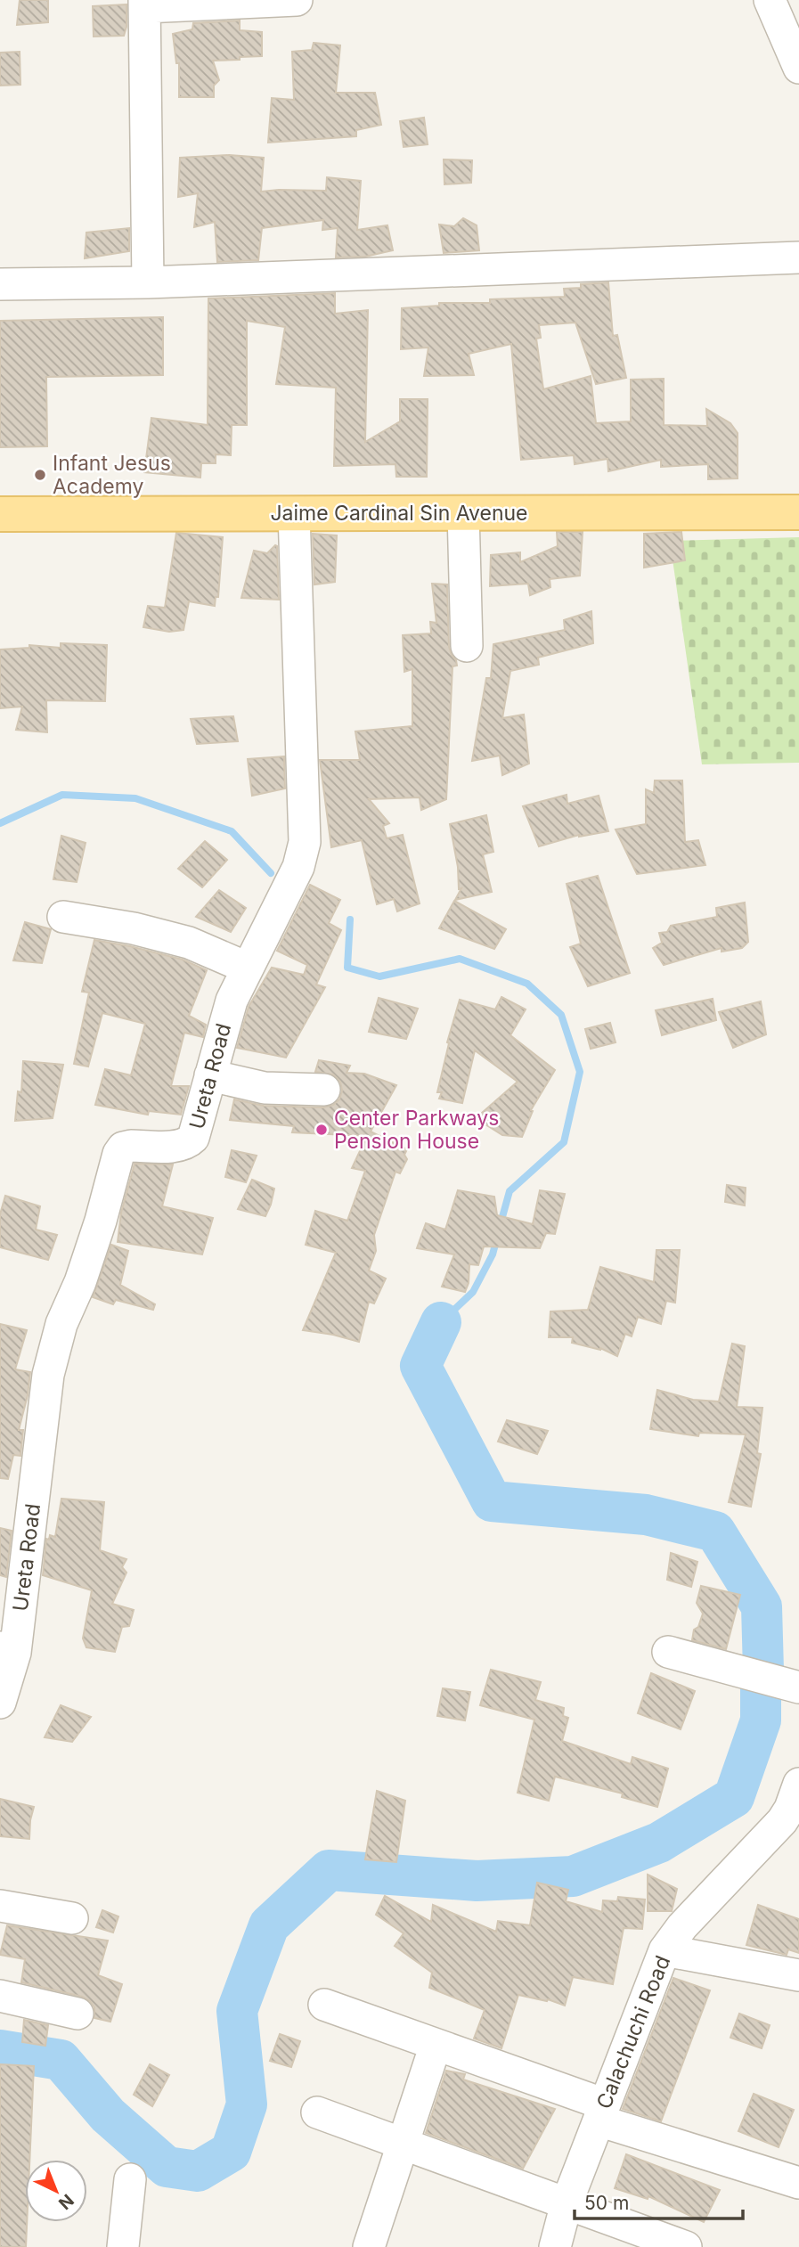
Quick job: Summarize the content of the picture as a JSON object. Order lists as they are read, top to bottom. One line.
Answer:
{"streets":{"main road":["Jaime Cardinal Sin Avenue"],"street":["Ureta Road","Calachuchi Road"]},"crossings":[["Jaime Cardinal Sin Avenue","Ureta Road"]],"places":["Infant Jesus Academy","Center Parkways Pension House"],"scale_bar":"50 m","north":"bottom right"}
